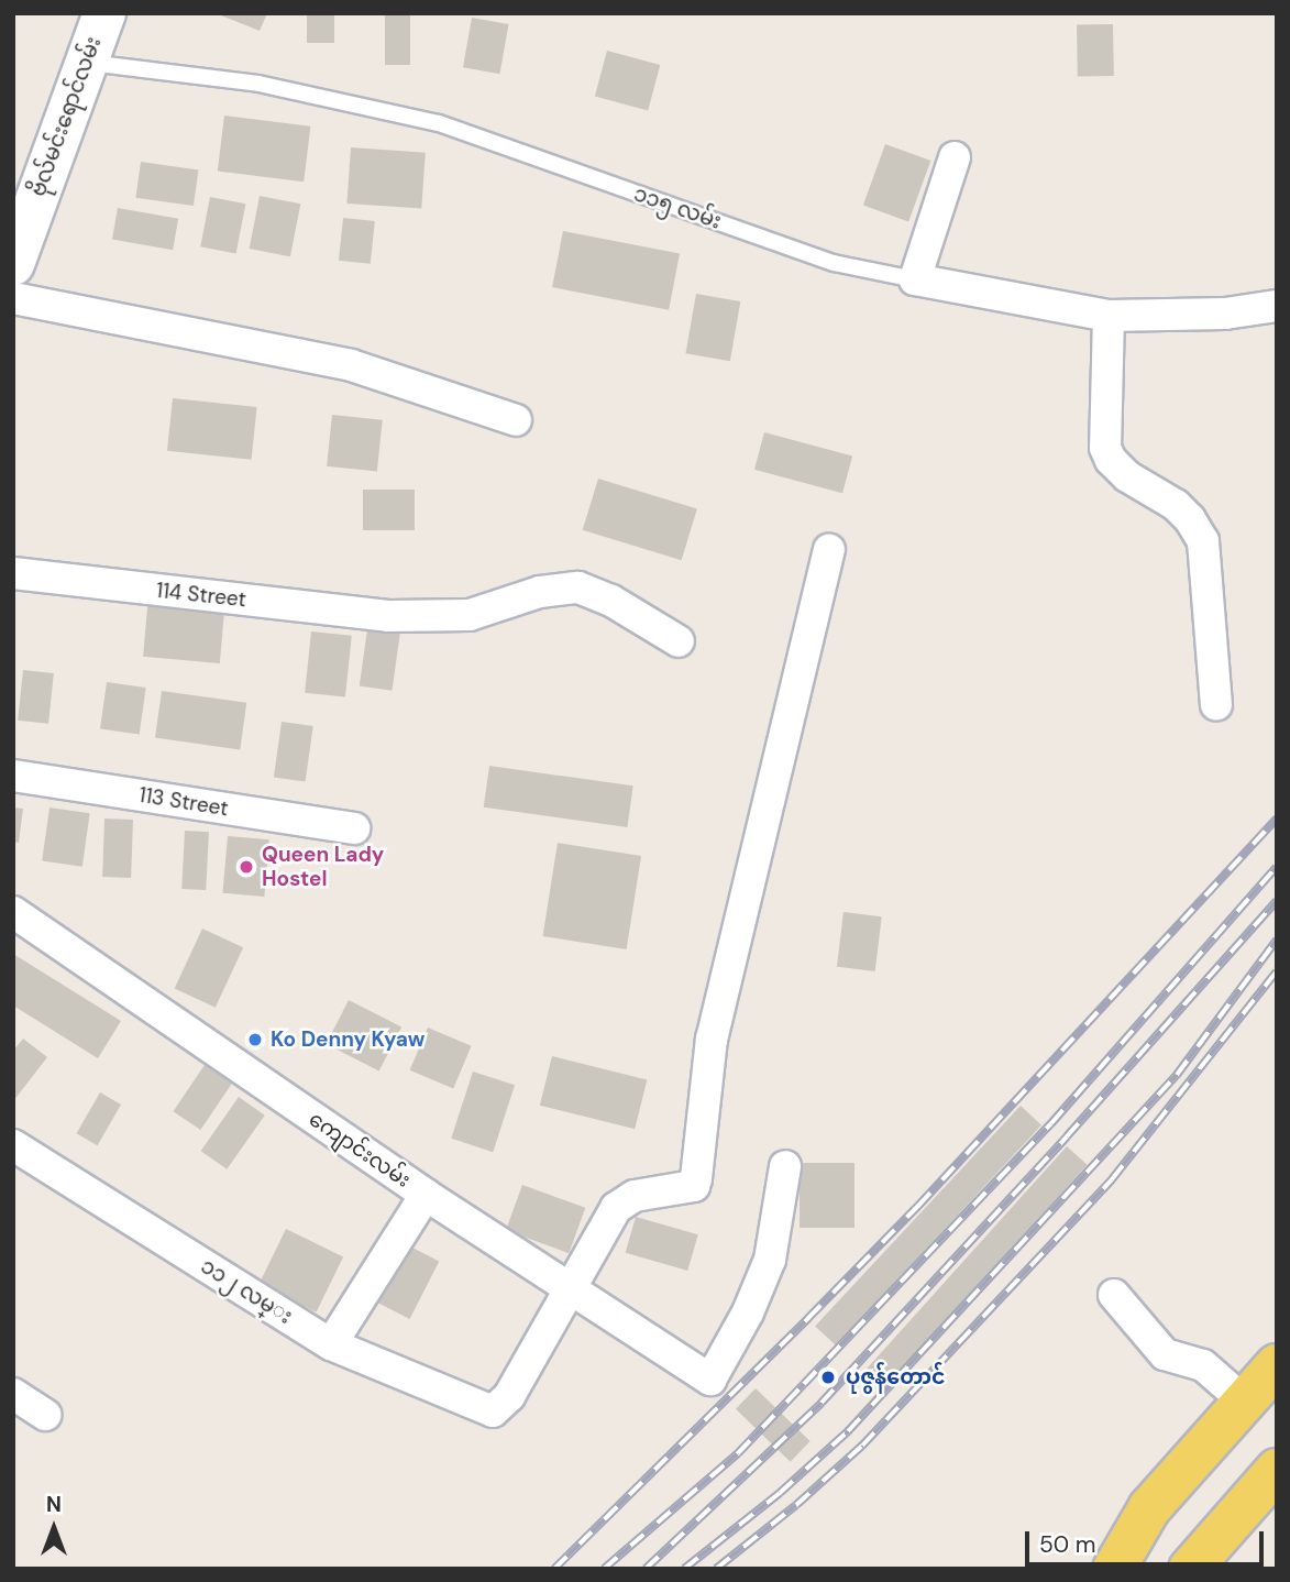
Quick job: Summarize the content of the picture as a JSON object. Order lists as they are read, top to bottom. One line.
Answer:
{"streets":{"main road":["ဗိုလ်မင်းရောင်လမ်း"],"street":["၁၁၅ လမ်း","114 Street","113 Street","ကျောင်းလမ်း","၁၁၂ လမ္း"]},"crossings":[["ဗိုလ်မင်းရောင်လမ်း","၁၁၅ လမ်း"],["ကျောင်းလမ်း","၁၁၂ လမ္း"]],"places":["Queen Lady Hostel","Ko Denny Kyaw","ပုဇွန်တောင်"],"scale_bar":"50 m","north":"top"}
